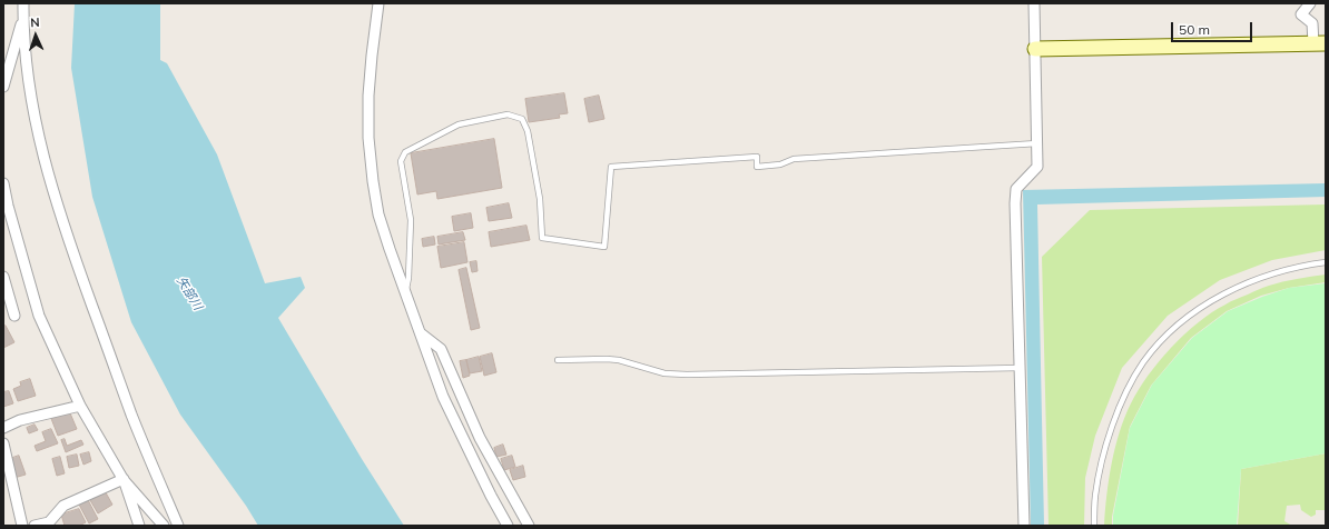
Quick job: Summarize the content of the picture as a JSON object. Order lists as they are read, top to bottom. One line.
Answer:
{"water":["矢部川"],"scale_bar":"50 m","north":"top"}
